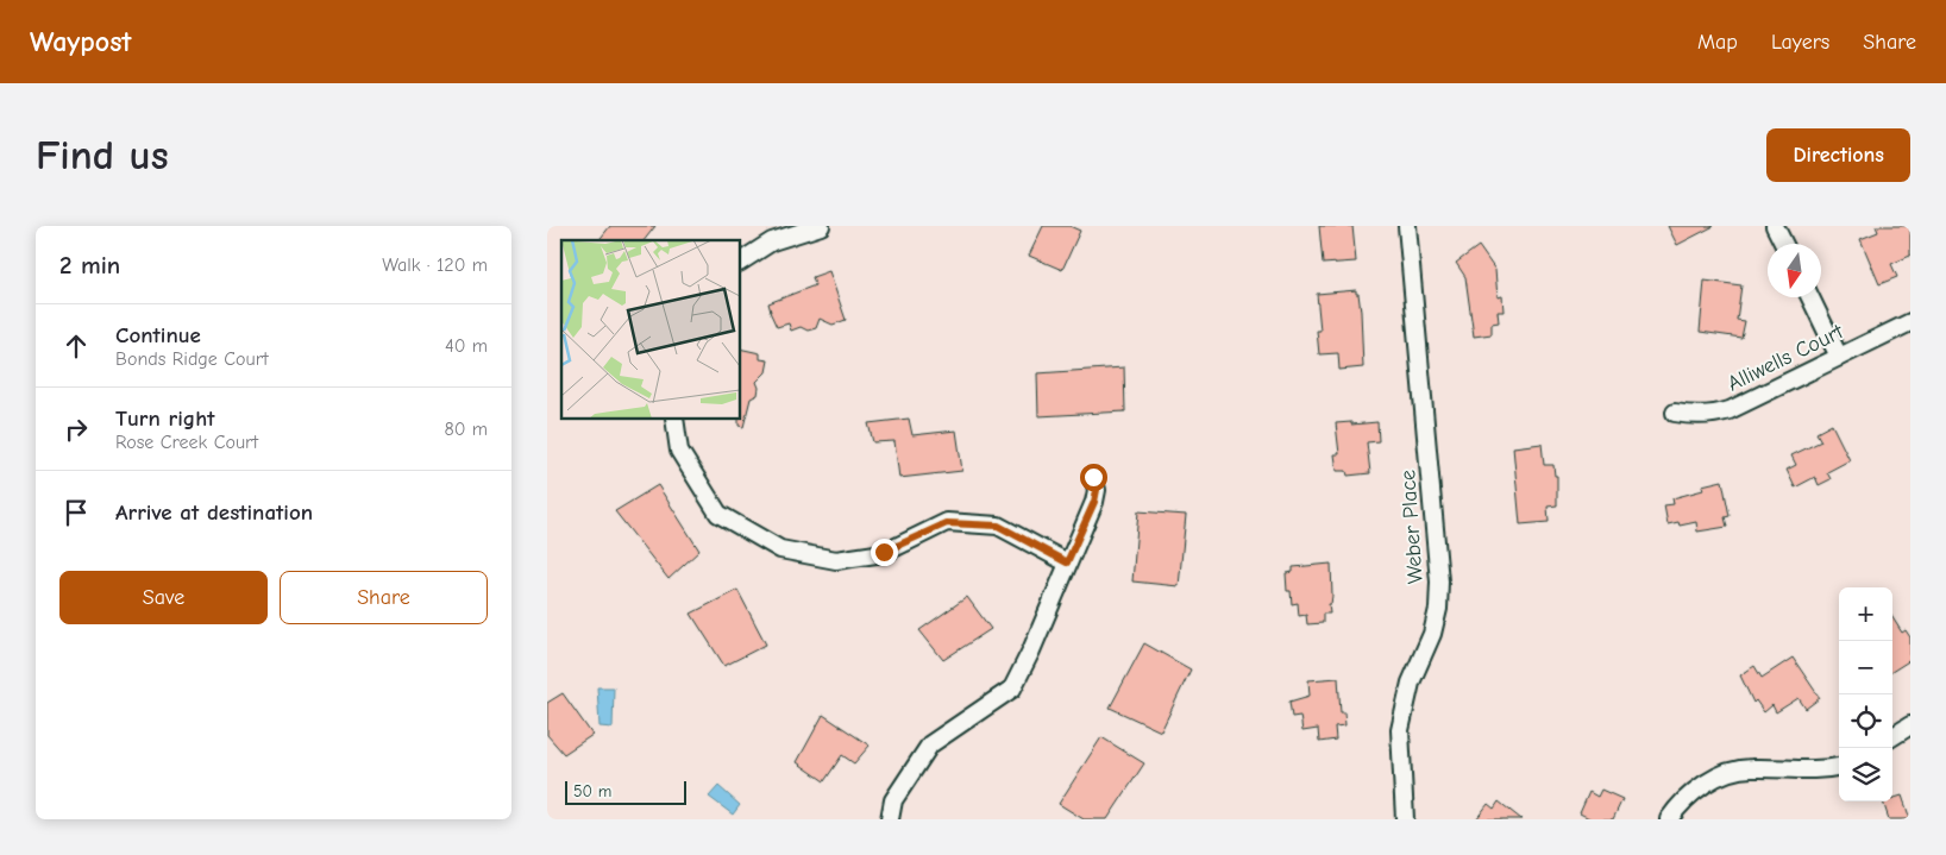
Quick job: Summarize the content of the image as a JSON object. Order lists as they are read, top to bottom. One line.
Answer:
{"streets":{"street":["Alliwells Court","Weber Place"]},"scale_bar":"50 m","north":"bottom","page":{"header":"Waypost","nav":["Map","Layers","Share"],"buttons":["Directions",["Save","Share"]],"title":"Find us","heading":["2 min","Walk · 120 m"],"list":[["Continue","Bonds Ridge Court","40 m"],["Turn right","Rose Creek Court","80 m"],"Arrive at destination"],"map_buttons":["+","−"],"scale":"50 m"}}
